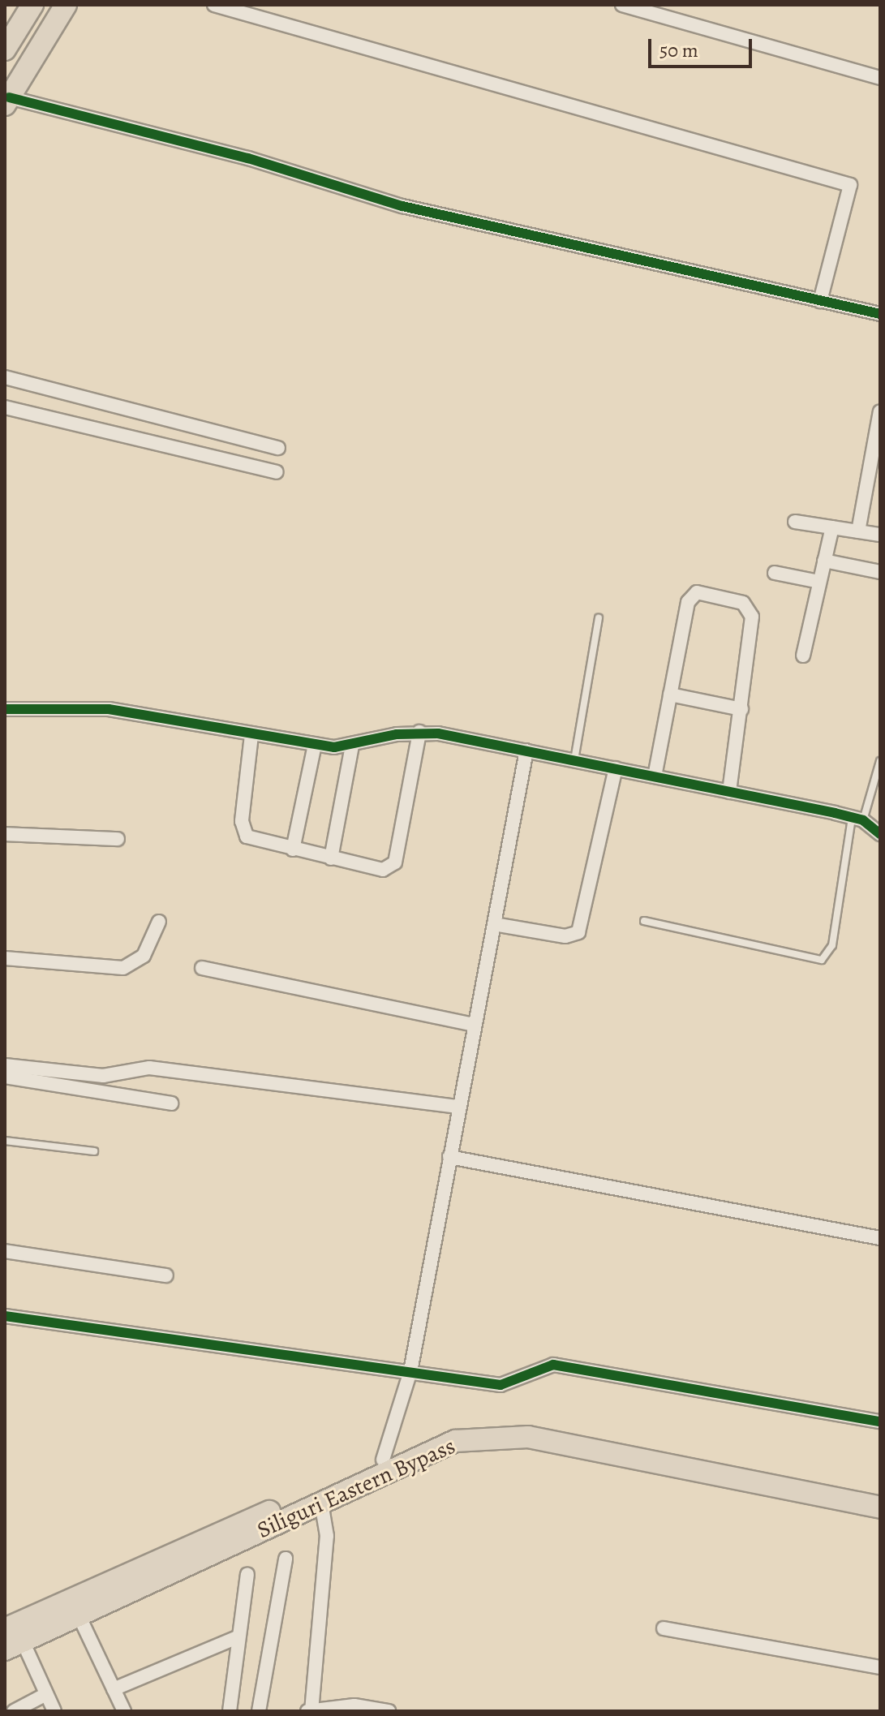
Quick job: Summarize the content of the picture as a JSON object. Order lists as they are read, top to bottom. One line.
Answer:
{"streets":{"main road":["Siliguri Eastern Bypass"]},"scale_bar":"50 m"}
